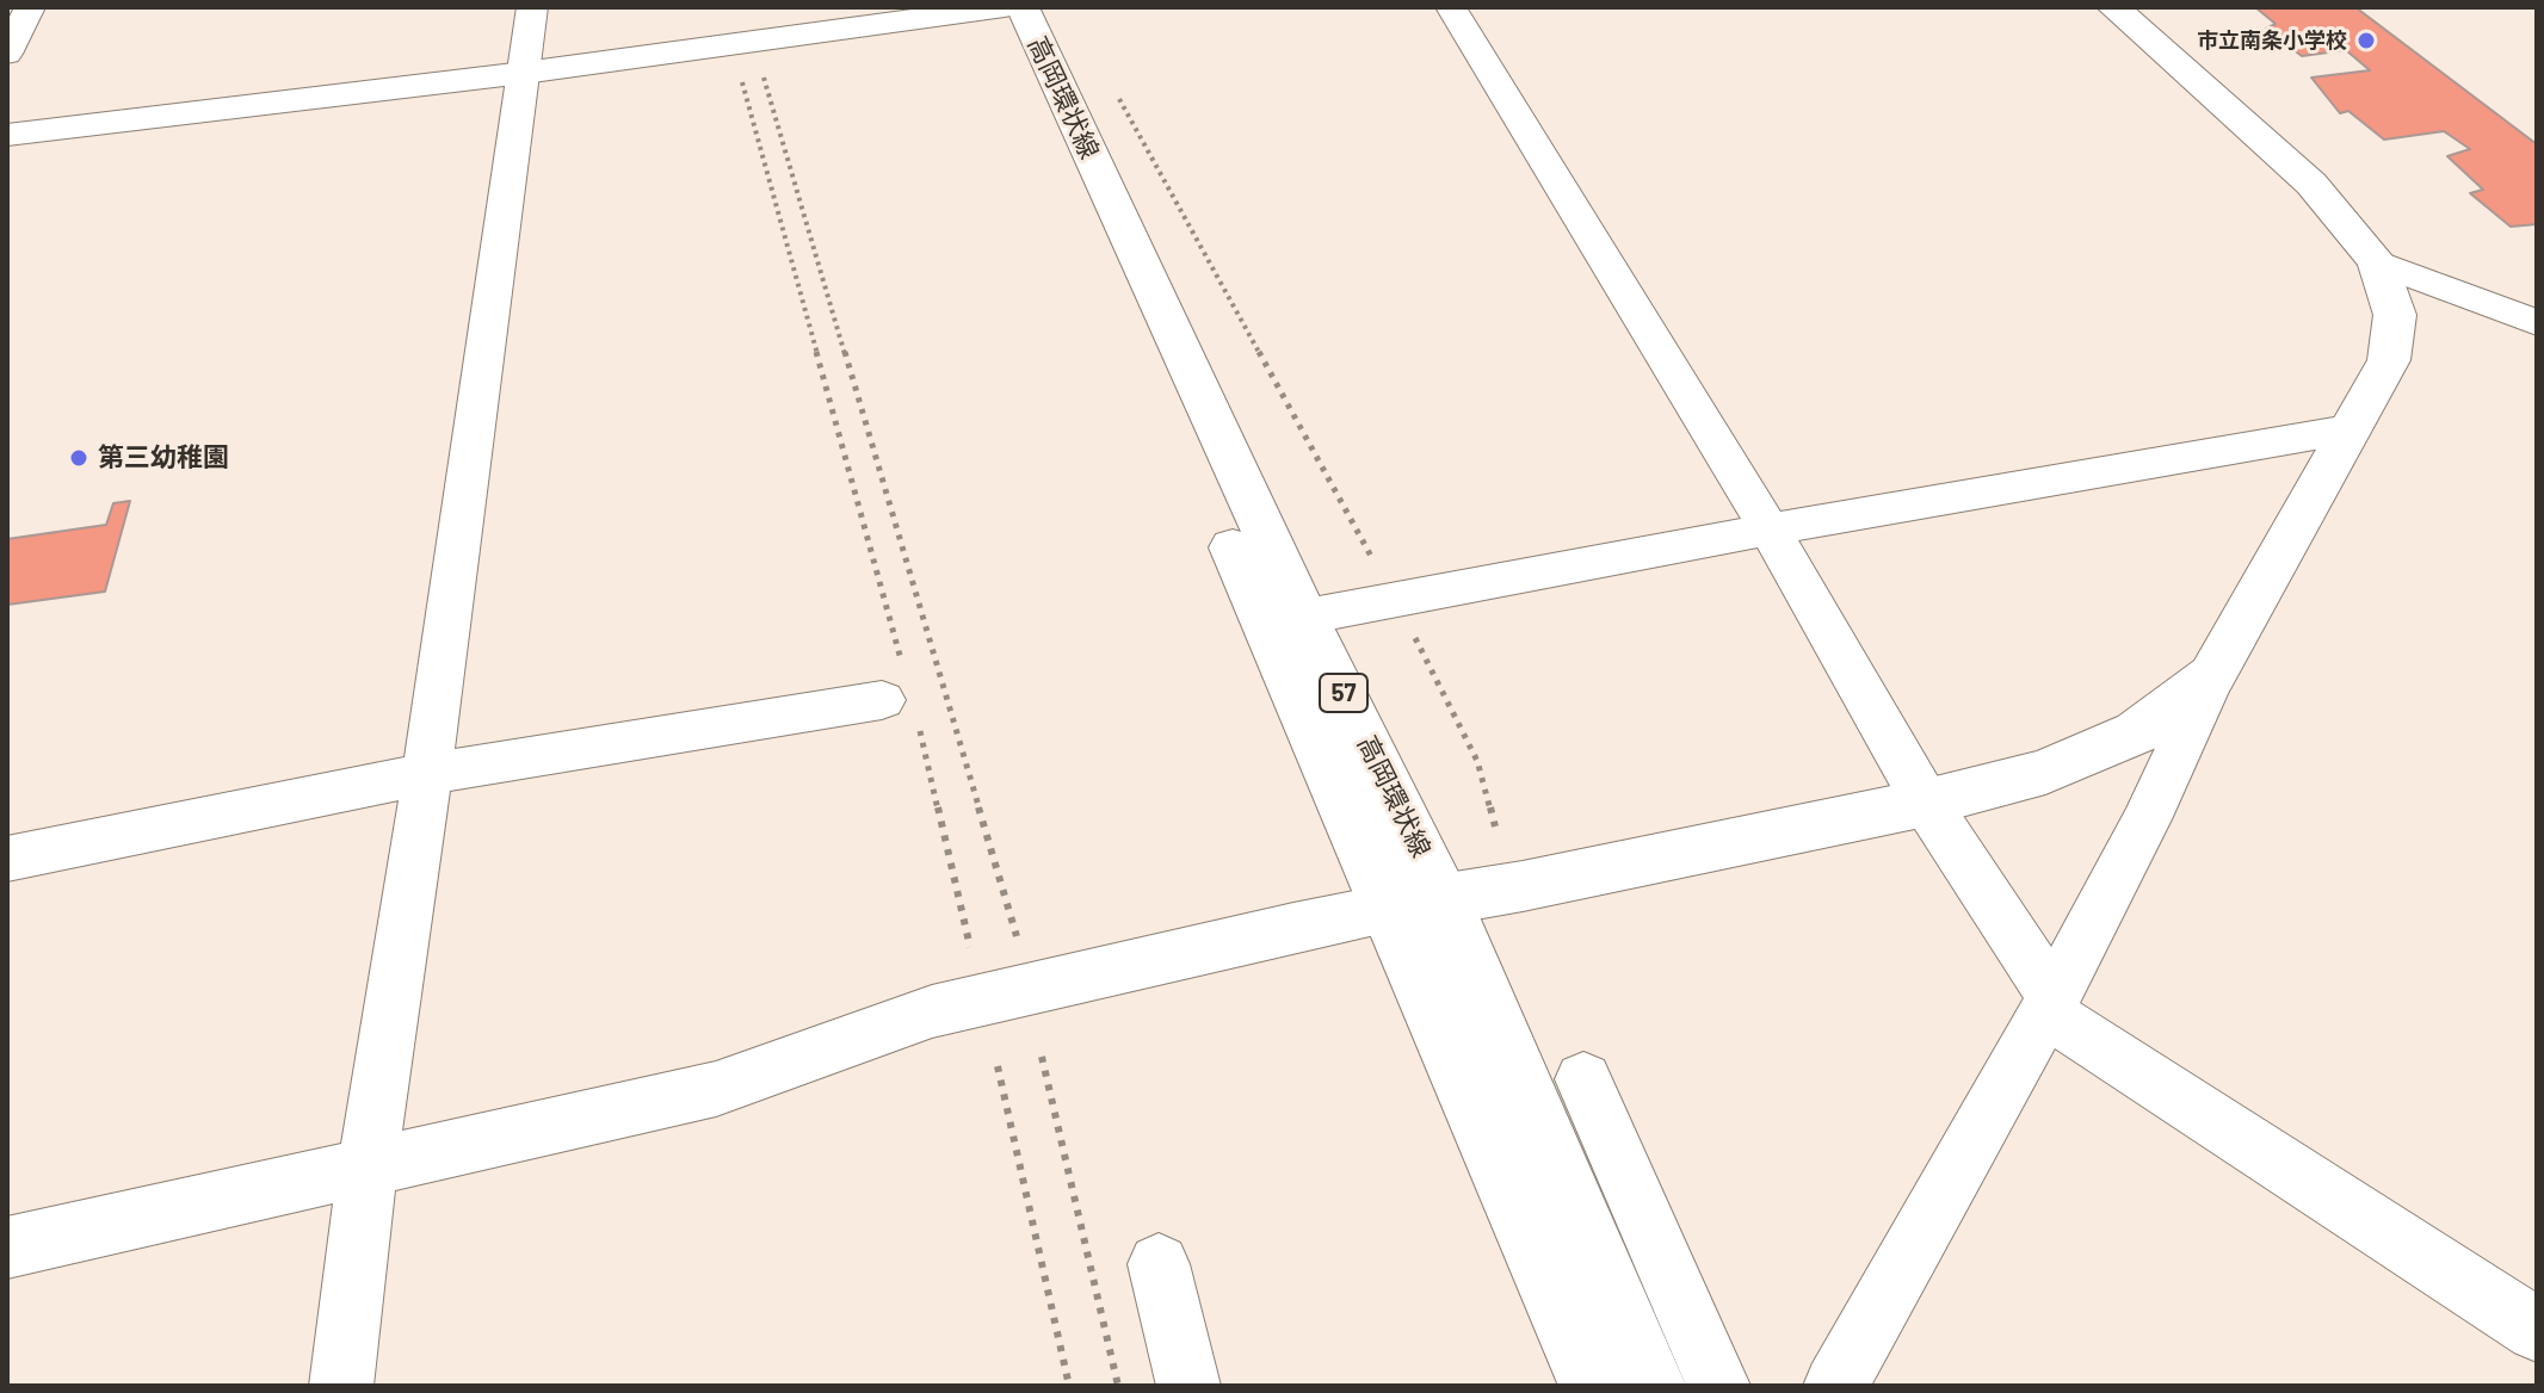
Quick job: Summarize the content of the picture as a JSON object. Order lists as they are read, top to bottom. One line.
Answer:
{"streets":{"street":["高岡環状線","57"]},"places":["市立南条小学校","第三幼稚園"]}
